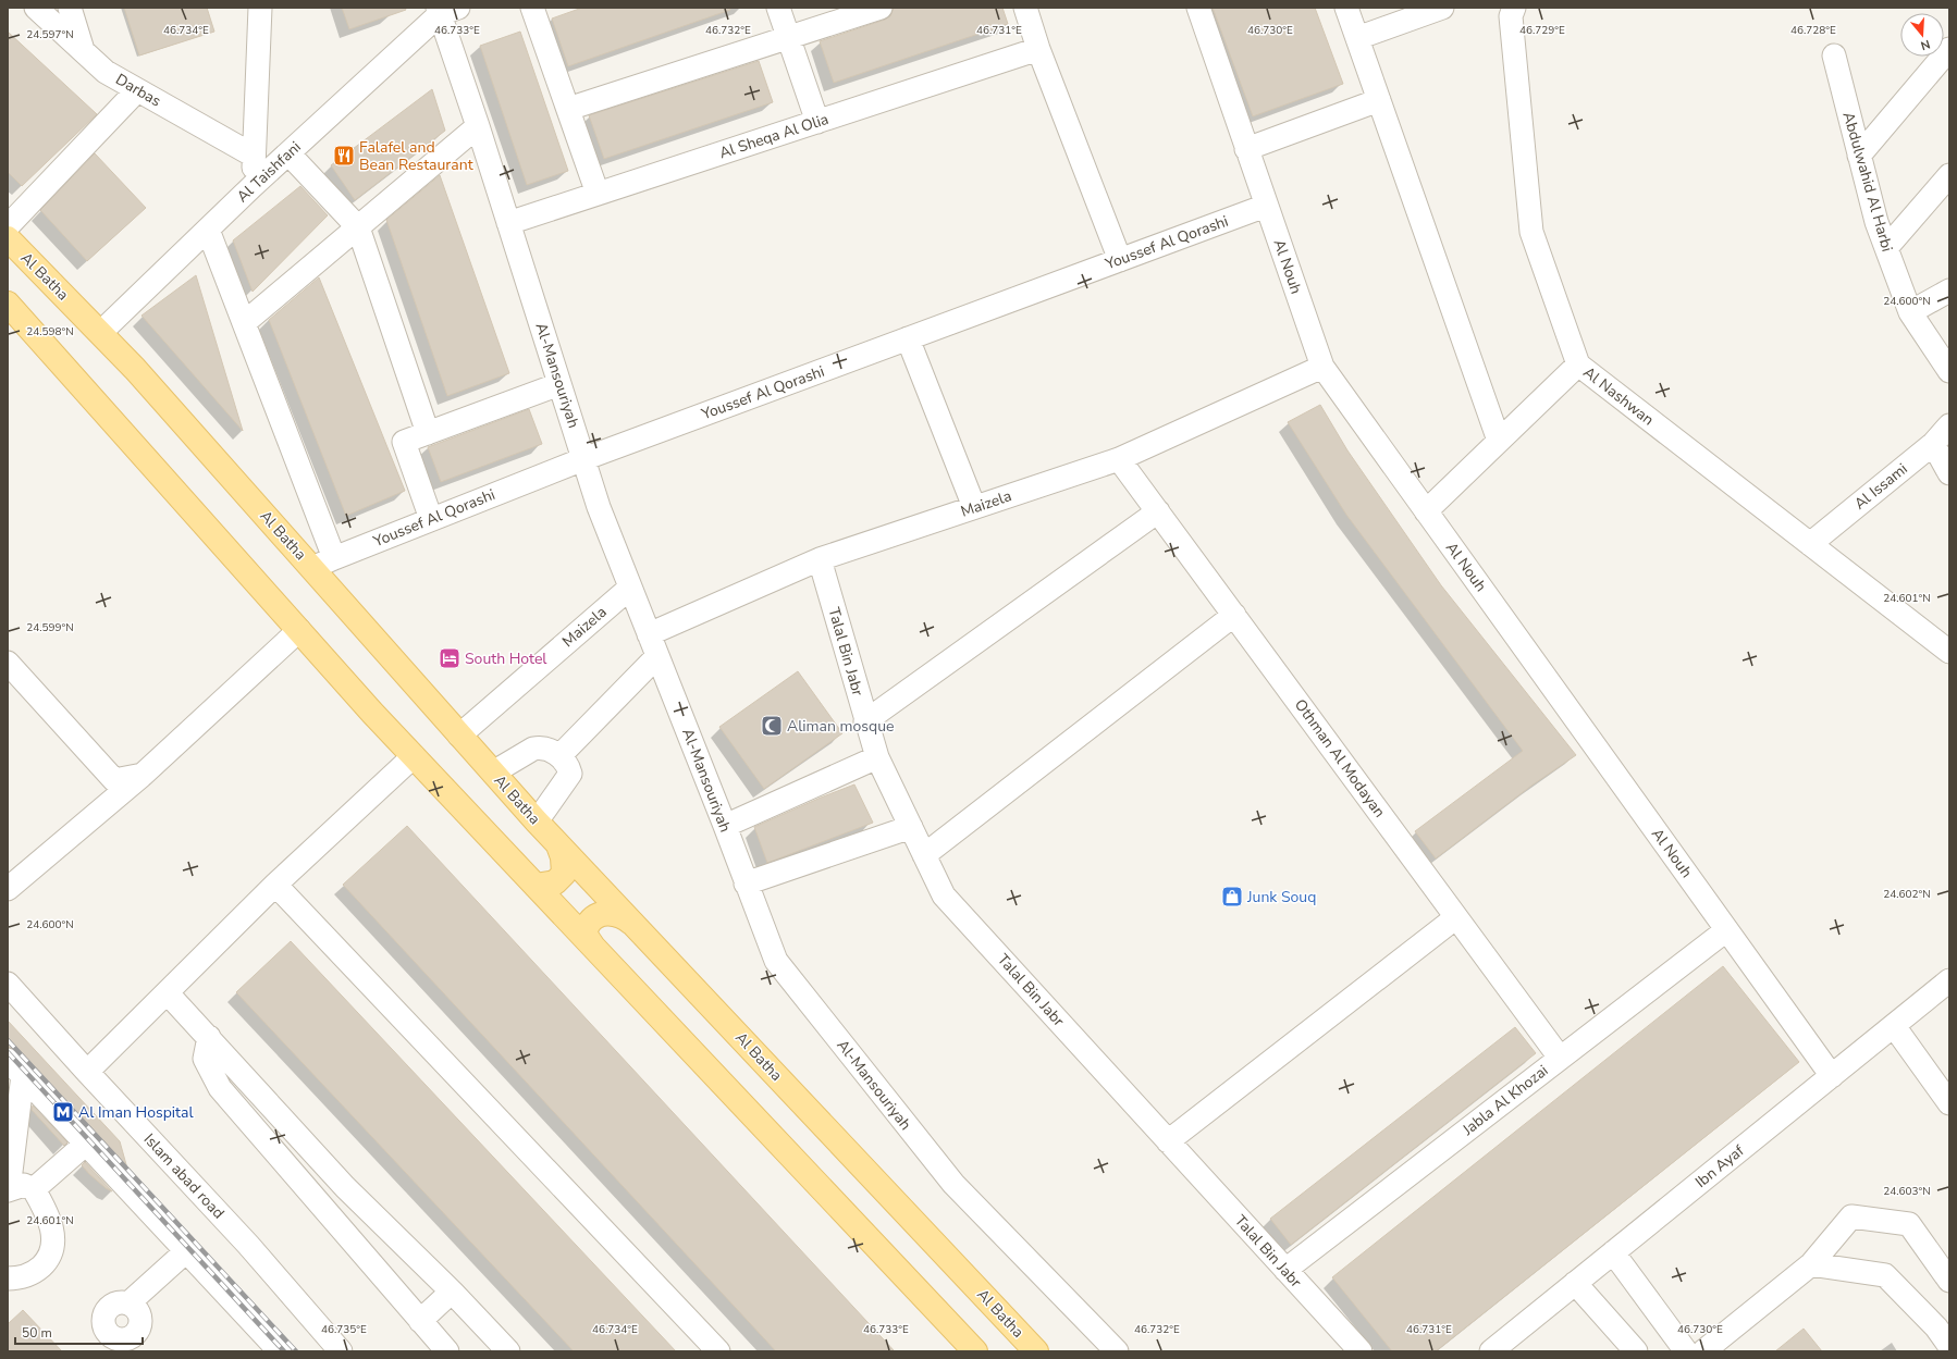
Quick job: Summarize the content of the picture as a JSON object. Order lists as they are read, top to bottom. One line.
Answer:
{"streets":{"main road":["Al Batha"],"street":["Darbas","Al Sheqa Al Olia","Al Taishfani","Abdulwahid Al Harbi","Youssef Al Qorashi","Al Nouh","Al-Mansouriyah","Al Nashwan","Al Issami","Maizela","Talal Bin Jabr","Othman Al Modayan","Jabla Al Khozai","Ibn Ayaf","Islam abad road"]},"crossings":[["Al Sheqa Al Olia","Al-Mansouriyah"],["Al Taishfani","Al Batha"],["Al Taishfani","Al-Mansouriyah"],["Youssef Al Qorashi","Al Nouh"],["Youssef Al Qorashi","Al Batha"],["Youssef Al Qorashi","Al-Mansouriyah"],["Al Nouh","Maizela"],["Al Nouh","Jabla Al Khozai"],["Al Nouh","Ibn Ayaf"],["Al Batha","Maizela"],["Al-Mansouriyah","Maizela"],["Al Nashwan","Al Issami"],["Maizela","Talal Bin Jabr"],["Maizela","Othman Al Modayan"],["Talal Bin Jabr","Jabla Al Khozai"],["Othman Al Modayan","Jabla Al Khozai"]],"places":{"restaurant":["Falafel and Bean Restaurant"],"hotel":["South Hotel"],"mosque":["Aliman mosque"],"shop":["Junk Souq"],"metro station":["Al Iman Hospital"]},"scale_bar":"50 m","north":"bottom","coordinates":["46.734°E","46.733°E","46.732°E","46.731°E","46.730°E","46.729°E","46.728°E","24.597°N","24.600°N","24.598°N","24.601°N","24.599°N","24.602°N","24.603°N","46.735°E"]}
